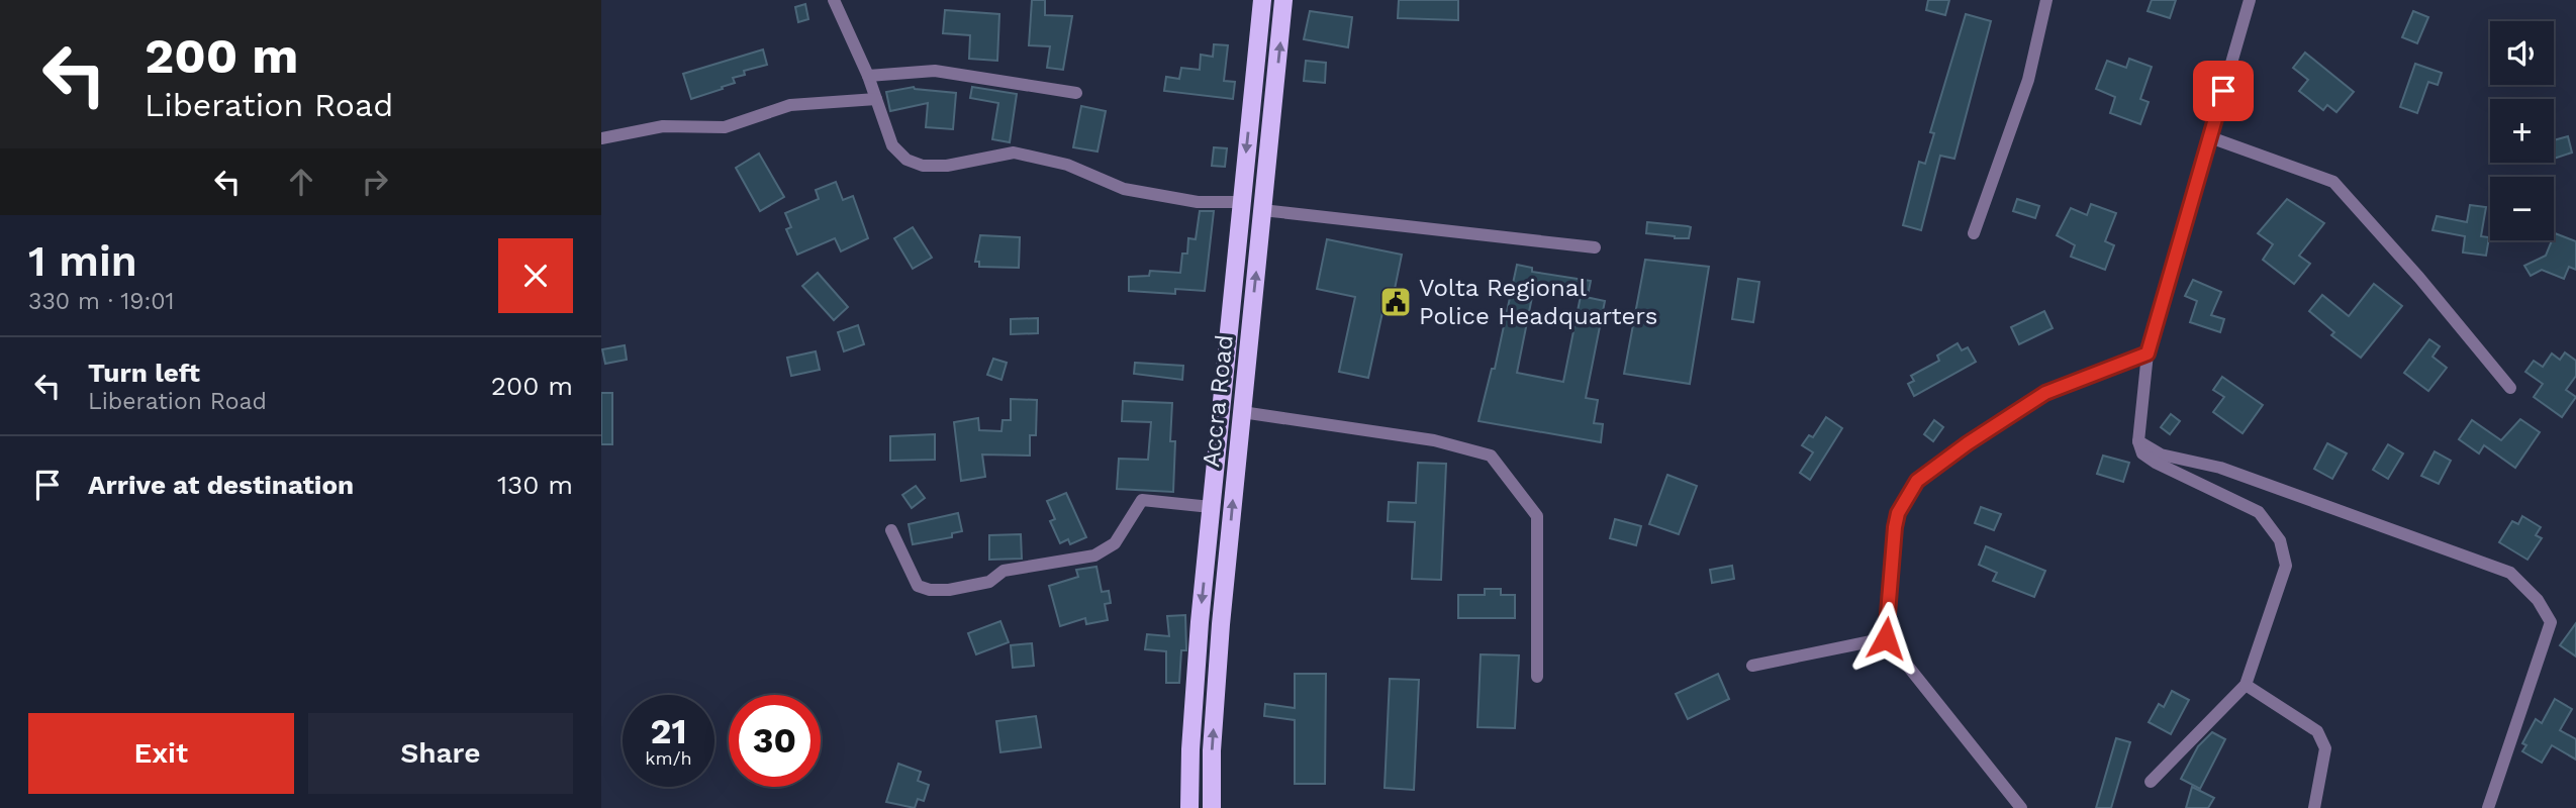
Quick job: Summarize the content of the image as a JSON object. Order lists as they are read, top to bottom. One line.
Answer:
{"streets":{"main road":["Accra Road"]},"places":{"public building":["Volta Regional Police Headquarters"]},"page":{"turn":["200 m","Liberation Road"],"map_buttons":["+","−"],"heading":["1 min","330 m · 19:01"],"list":[{"name":"Turn left","note":"Liberation Road","value":"200 m"},{"name":"Arrive at destination","value":"130 m"}],"speed":"21 km/h","limit":"30","buttons":["Exit","Share"]}}
